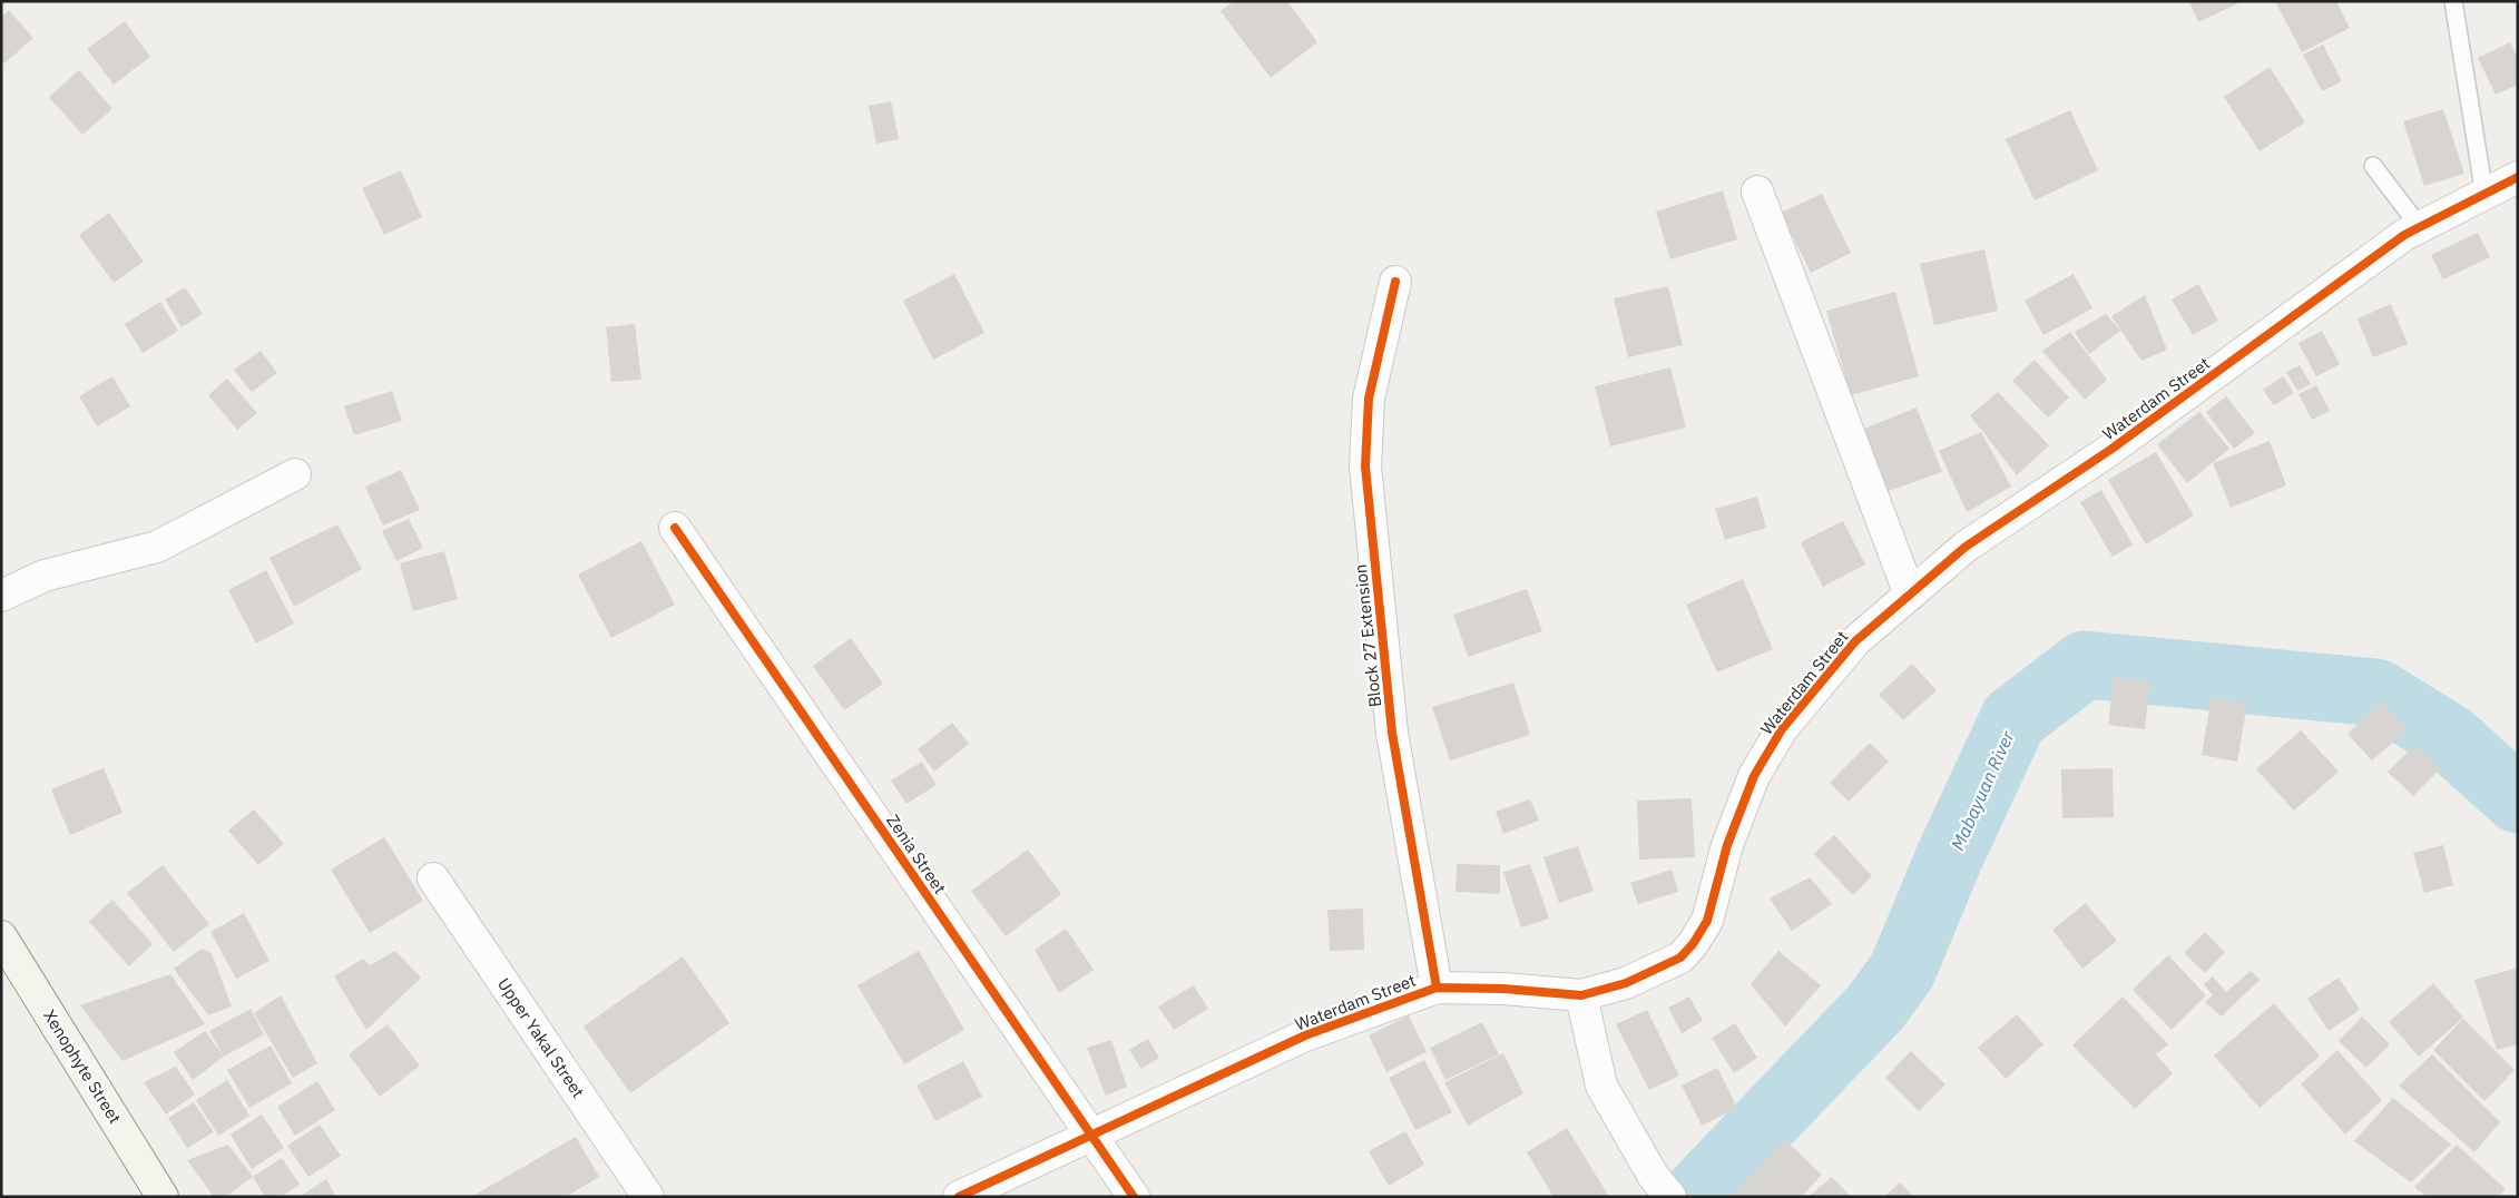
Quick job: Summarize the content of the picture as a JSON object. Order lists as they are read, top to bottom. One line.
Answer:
{"streets":{"street":["Waterdam Street","Block 27 Extension","Zenia Street","Upper Yakal Street","Xenophyte Street"]},"crossings":[["Waterdam Street","Block 27 Extension"],["Waterdam Street","Zenia Street"]],"water":["Mabayuan River"]}
